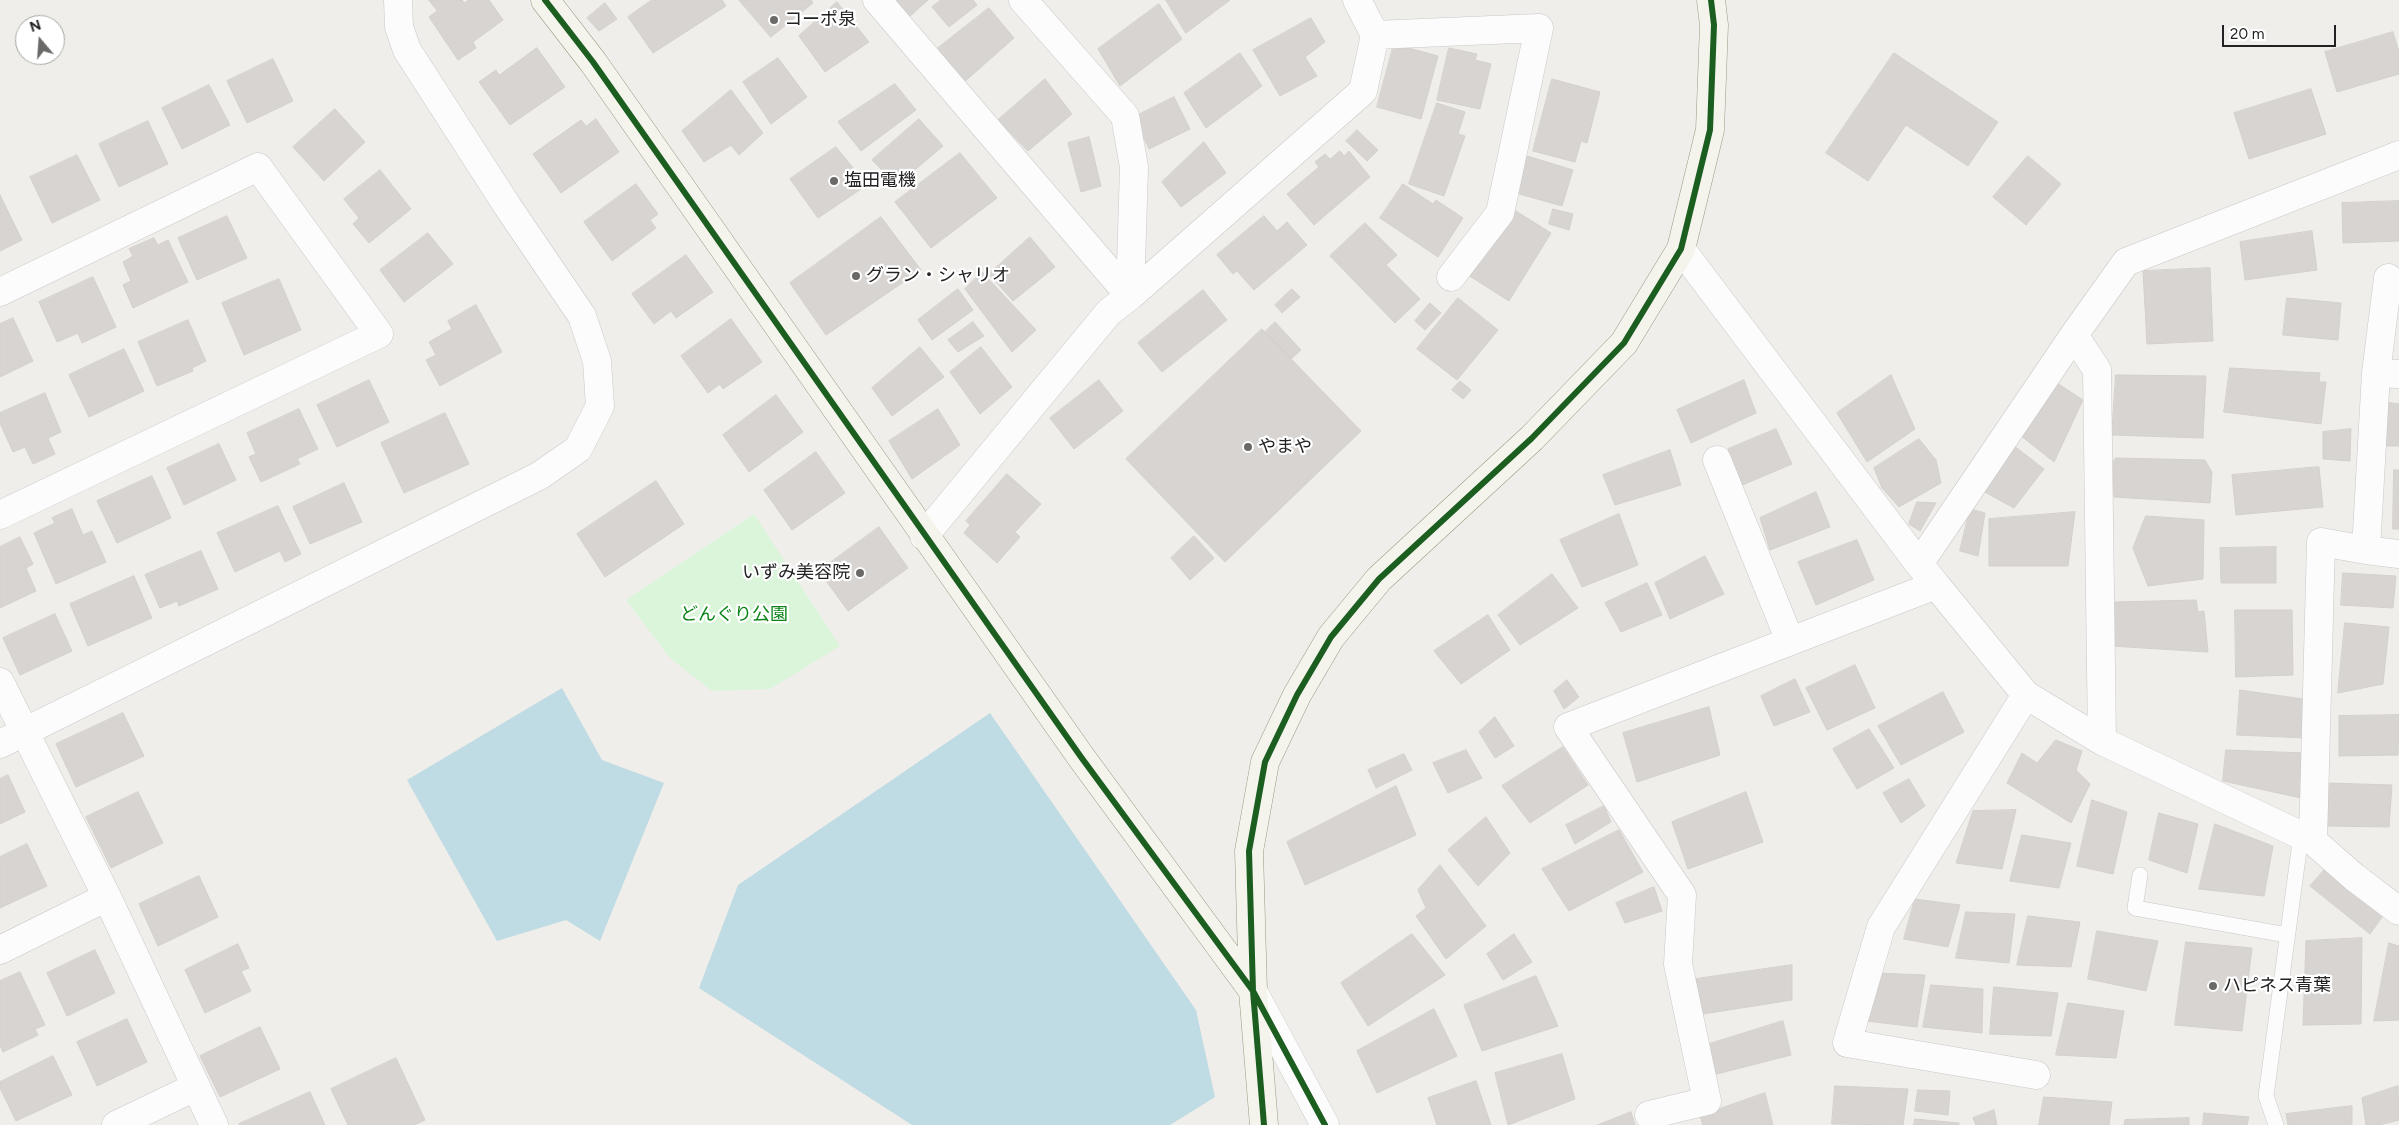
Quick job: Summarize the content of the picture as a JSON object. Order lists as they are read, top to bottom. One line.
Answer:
{"parks":["どんぐり公園"],"places":["コーポ泉","塩田電機","グラン・シャリオ","やまや","いずみ美容院","ハピネス青葉"],"scale_bar":"20 m","north":"top"}
